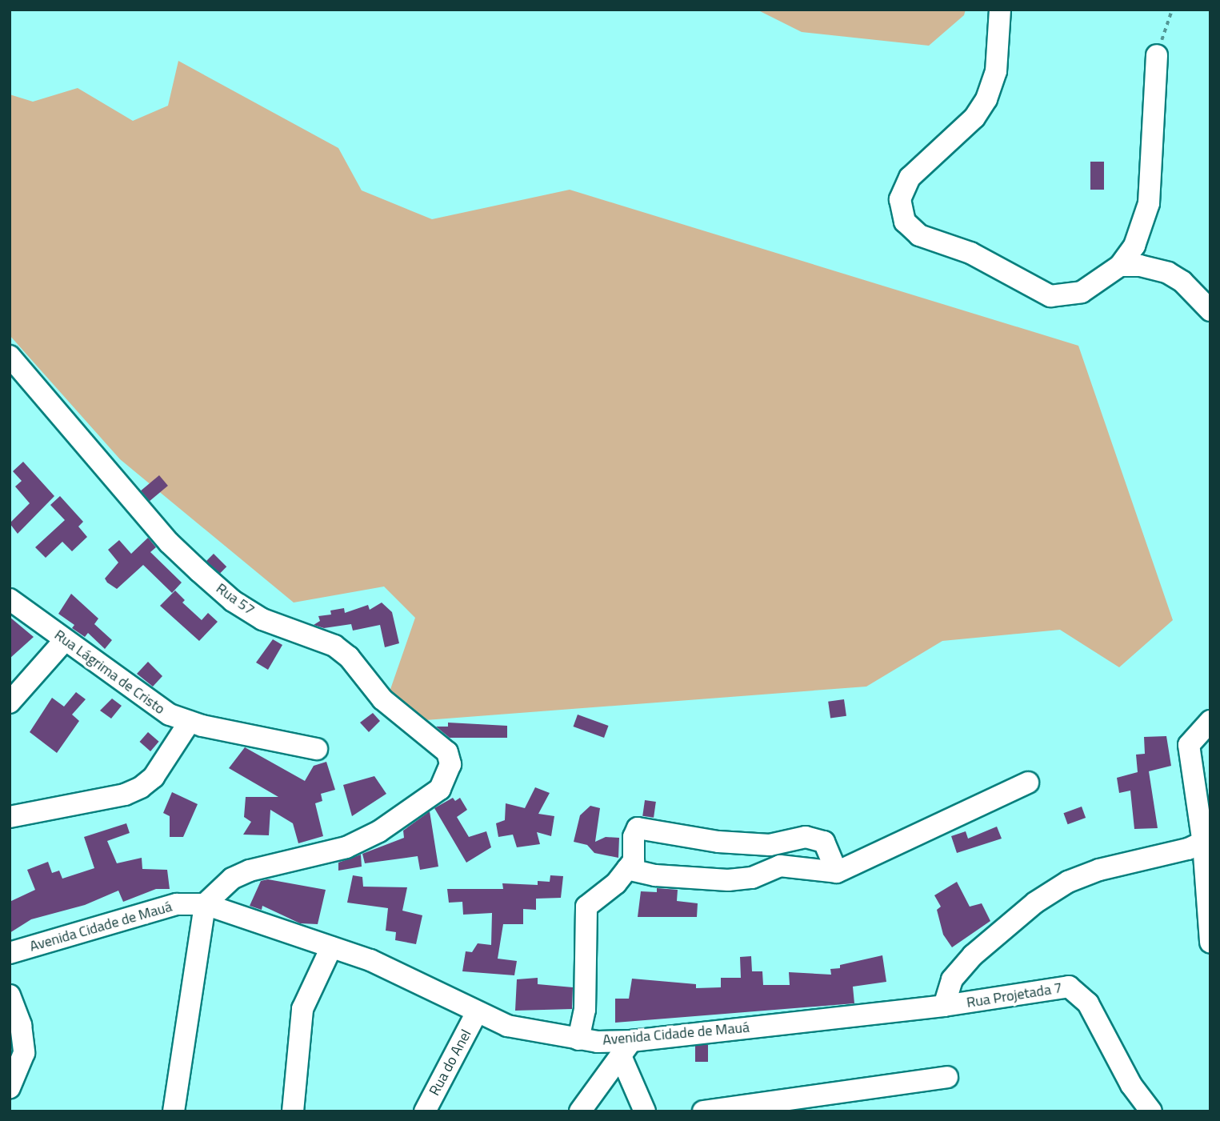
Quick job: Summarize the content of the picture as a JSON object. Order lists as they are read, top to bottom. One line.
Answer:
{"streets":{"street":["Rua 57","Rua Lágrima de Cristo","Avenida Cidade de Mauá","Rua Projetada 7","Rua do Anel"]},"crossings":[["Rua 57","Avenida Cidade de Mauá"],["Avenida Cidade de Mauá","Rua Projetada 7"],["Avenida Cidade de Mauá","Rua do Anel"]]}
